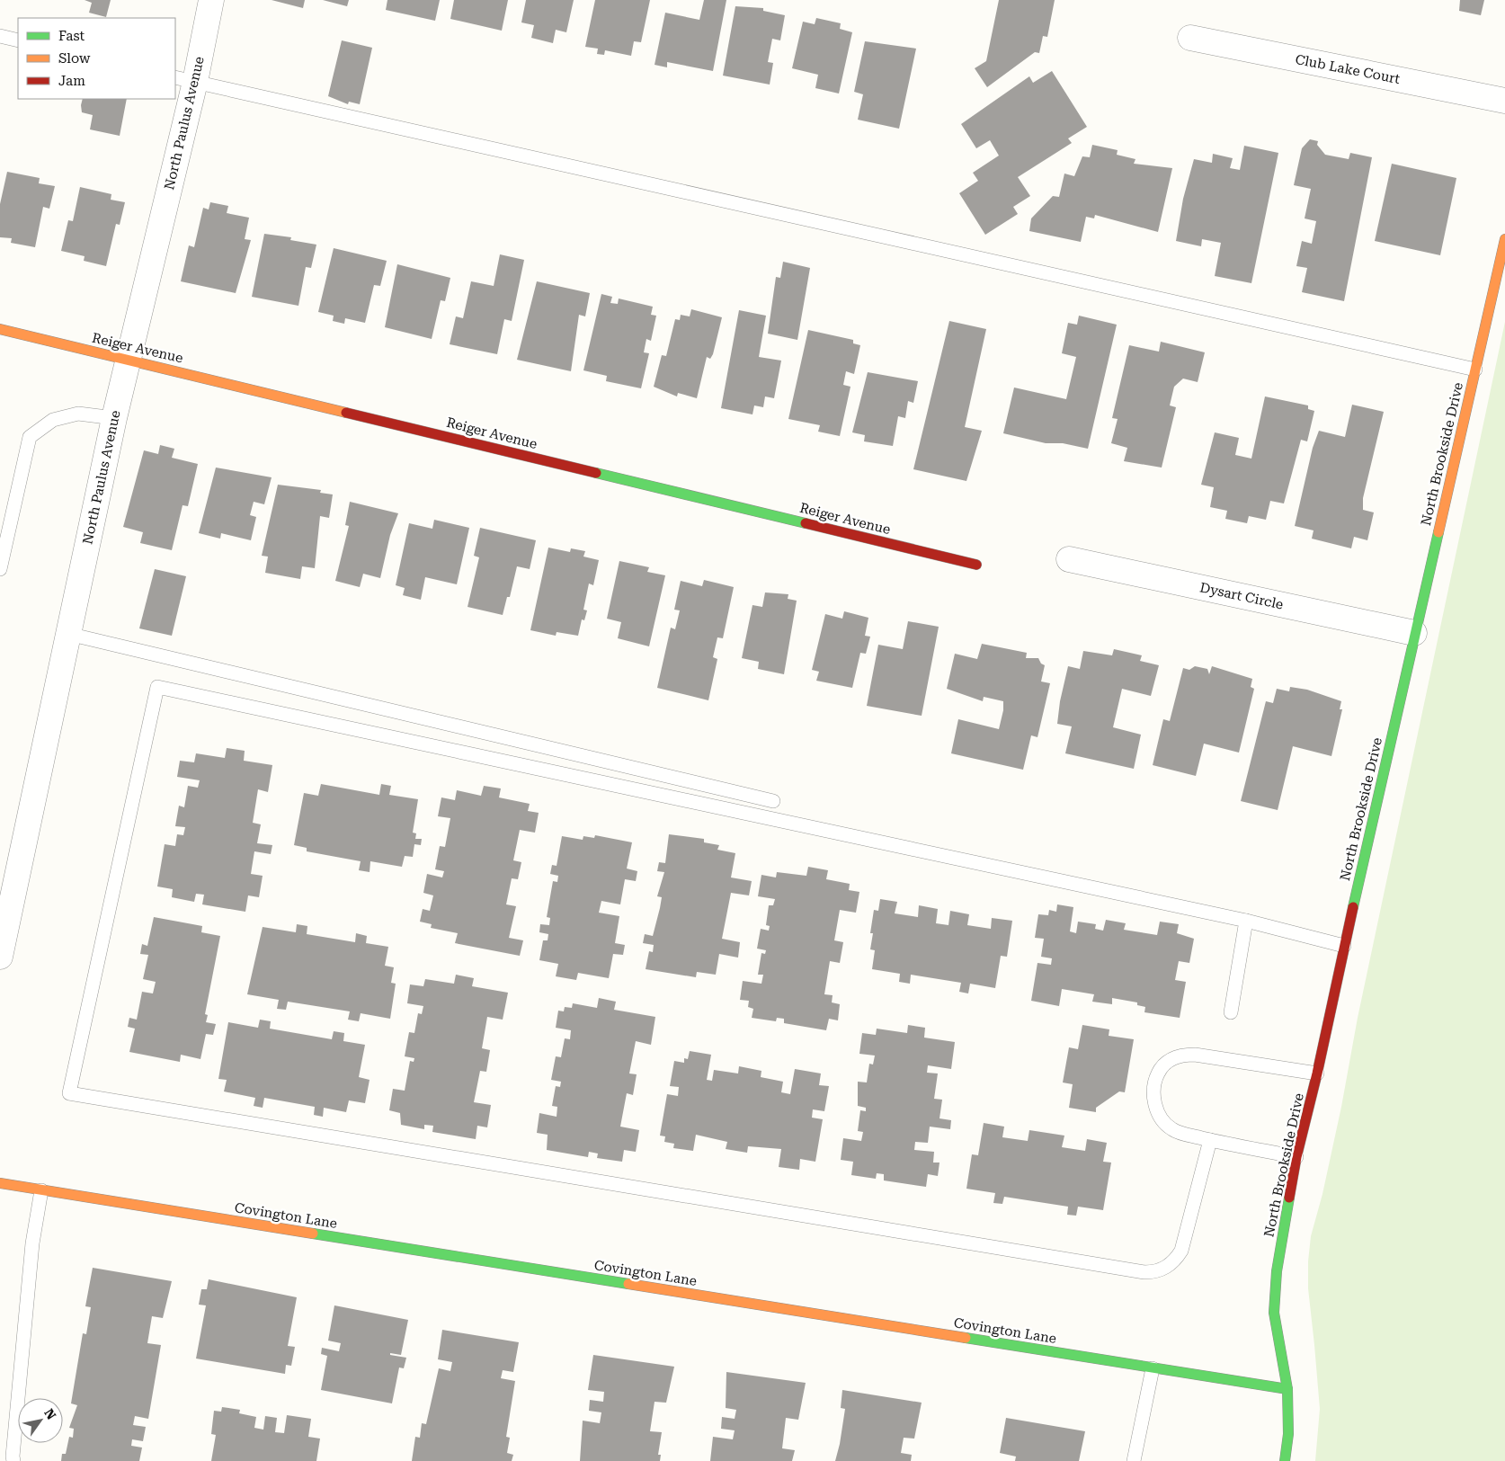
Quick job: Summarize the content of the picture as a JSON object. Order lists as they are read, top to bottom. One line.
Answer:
{"streets":{"street":["Club Lake Court","North Paulus Avenue","Reiger Avenue","North Brookside Drive","Dysart Circle","Covington Lane"]},"crossings":[["North Paulus Avenue","Reiger Avenue"],["North Brookside Drive","Dysart Circle"],["North Brookside Drive","Covington Lane"]],"legend":["Fast","Slow","Jam"],"north":"top right"}
